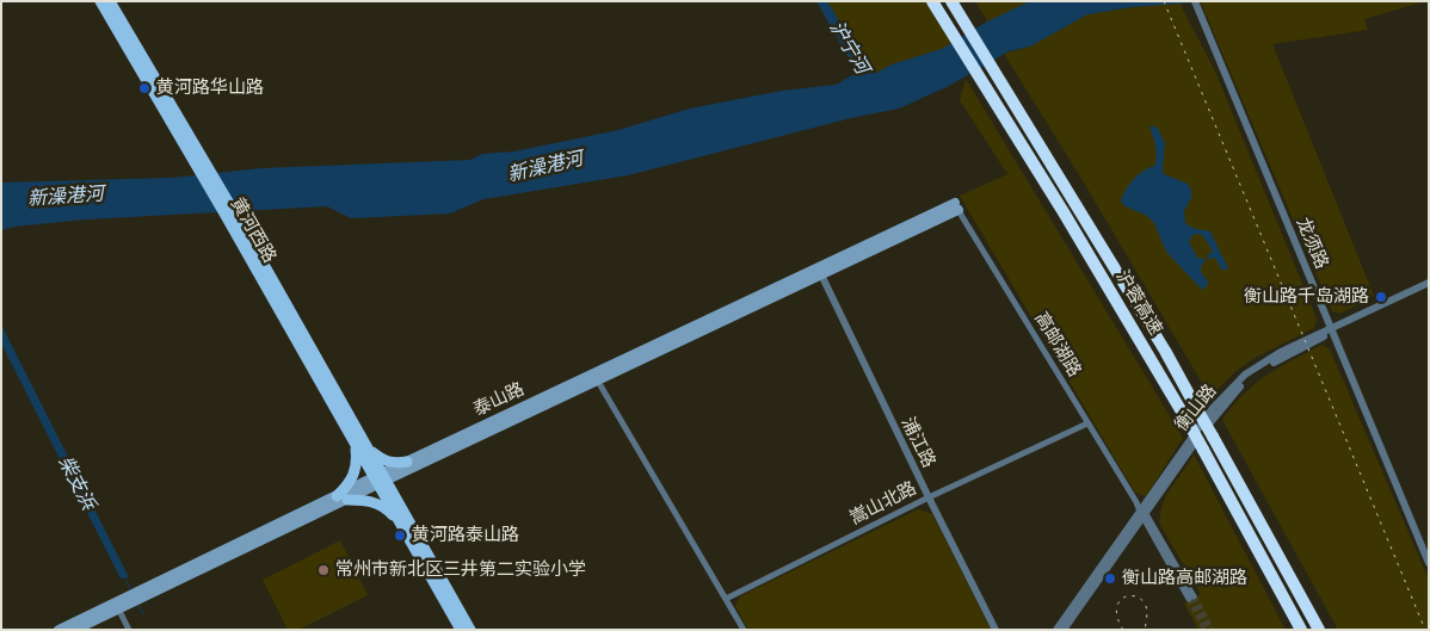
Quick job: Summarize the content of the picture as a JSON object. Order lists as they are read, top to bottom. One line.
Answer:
{"streets":{"highway":["沪蓉高速"],"main road":["黄河西路","泰山路"],"street":["龙须路","高邮湖路","衡山路","浦江路","嵩山北路"]},"crossings":[["黄河西路","泰山路"],["龙须路","衡山路"],["高邮湖路","泰山路"],["高邮湖路","衡山路"],["高邮湖路","嵩山北路"],["泰山路","浦江路"],["浦江路","嵩山北路"]],"water":["沪宁河","新澡港河","柴支浜"],"places":["黄河路华山路","衡山路千岛湖路","黄河路泰山路","常州市新北区三井第二实验小学","衡山路高邮湖路"]}
